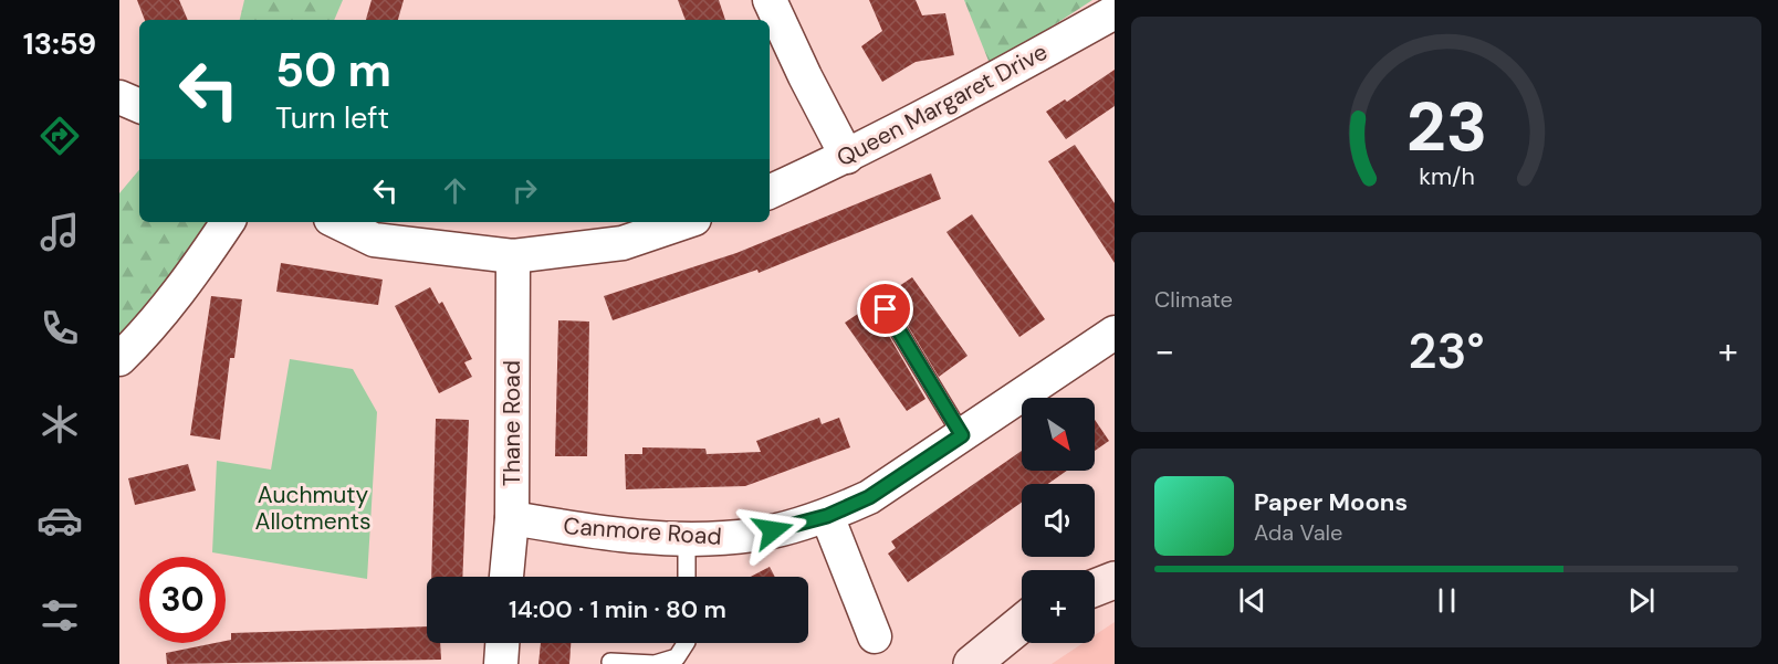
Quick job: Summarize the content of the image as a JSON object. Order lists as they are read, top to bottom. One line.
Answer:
{"streets":{"street":["Queen Margaret Drive","Thane Road","Canmore Road"]},"crossings":[["Thane Road","Canmore Road"]],"parks":["Auchmuty Allotments"],"north":"bottom right","page":{"tabs":"13:59","turn":["50 m","Turn left"],"tile":"Climate","heat":["−","23°","+"],"map_buttons":"+","song":["Paper Moons","Ada Vale"],"limit":"30","trip":"14:00 · 1 min · 80 m","gauge":["23","km/h"]}}
